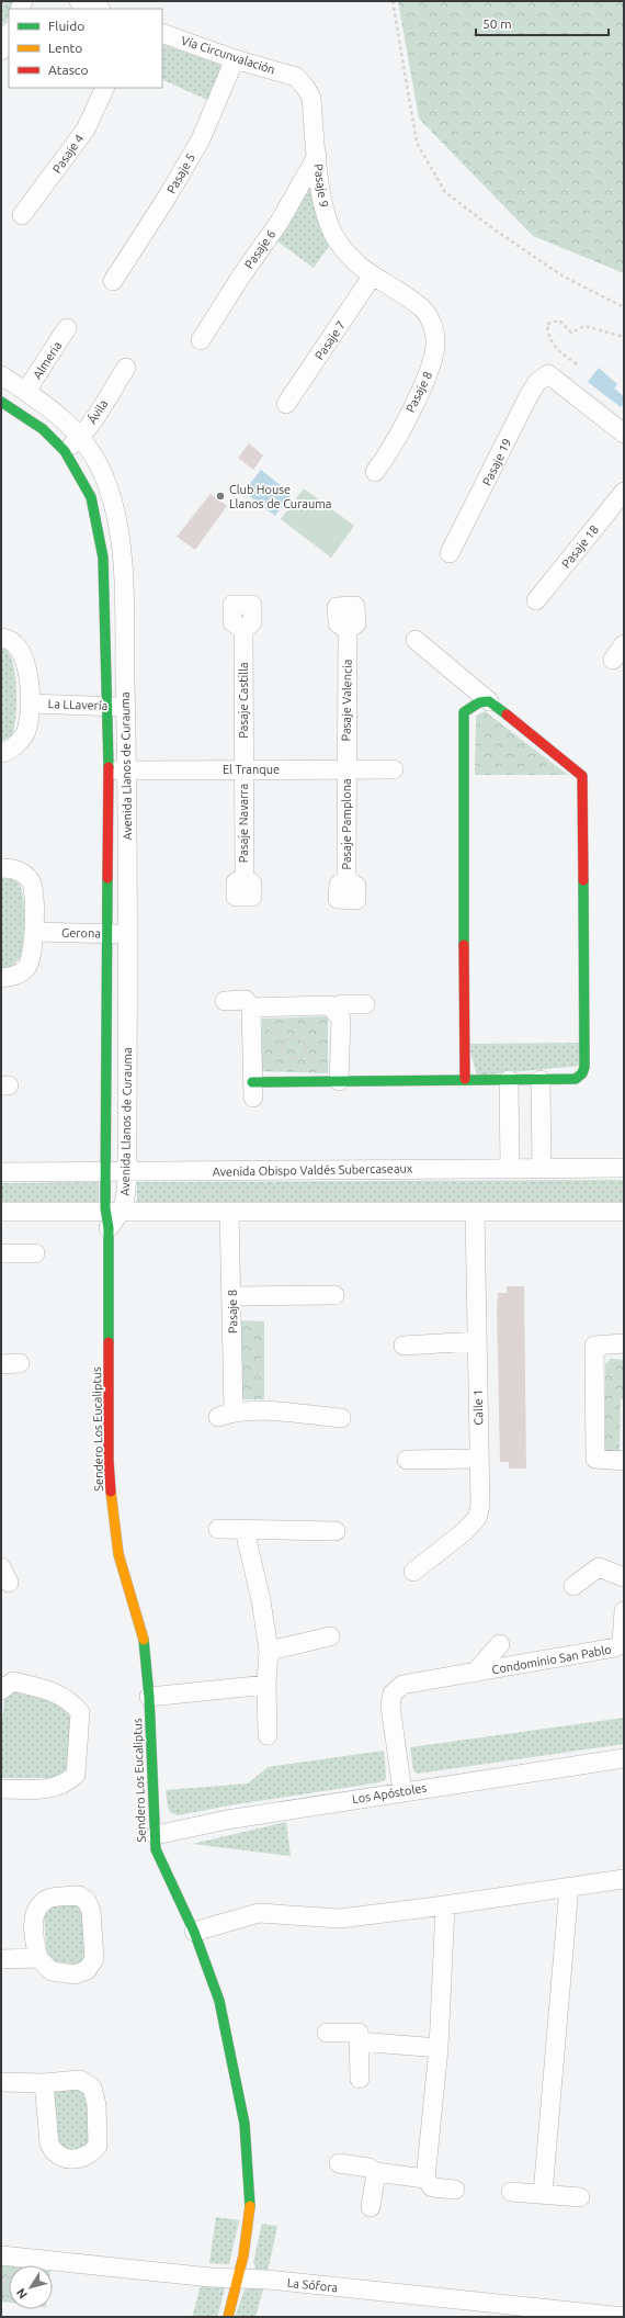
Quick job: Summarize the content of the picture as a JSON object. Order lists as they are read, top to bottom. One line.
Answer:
{"streets":{"street":["Vía Circunvalación","Pasaje 4","Pasaje 5","Pasaje 9","Pasaje 6","Pasaje 7","Almeria","Pasaje 8","Ávila","Pasaje 19","Pasaje 18","Pasaje Castilla","Pasaje Valencia","La LLavería","Avenida Llanos de Curauma","El Tranque","Pasaje Navarra","Pasaje Pamplona","Gerona","Avenida Obispo Valdés Subercaseaux","Calle 1","Sendero Los Eucaliptus","Condominio San Pablo","Los Apóstoles","La Sófora"]},"crossings":[["Vía Circunvalación","Pasaje 5"],["Vía Circunvalación","Pasaje 9"],["Pasaje 9","Pasaje 6"],["Pasaje 9","Pasaje 7"],["Pasaje 9","Pasaje 8"],["Almeria","Avenida Llanos de Curauma"],["Ávila","Avenida Llanos de Curauma"],["Pasaje Castilla","El Tranque"],["Pasaje Castilla","Pasaje Navarra"],["Pasaje Valencia","El Tranque"],["Pasaje Valencia","Pasaje Pamplona"],["La LLavería","Avenida Llanos de Curauma"],["Avenida Llanos de Curauma","El Tranque"],["Avenida Llanos de Curauma","Gerona"],["Avenida Llanos de Curauma","Avenida Obispo Valdés Subercaseaux"],["Avenida Llanos de Curauma","Sendero Los Eucaliptus"],["El Tranque","Pasaje Navarra"],["El Tranque","Pasaje Pamplona"],["Sendero Los Eucaliptus","Los Apóstoles"],["Sendero Los Eucaliptus","La Sófora"],["Condominio San Pablo","Los Apóstoles"]],"places":["Club House Llanos de Curauma"],"legend":["Fluido","Lento","Atasco"],"scale_bar":"50 m","north":"bottom left"}
